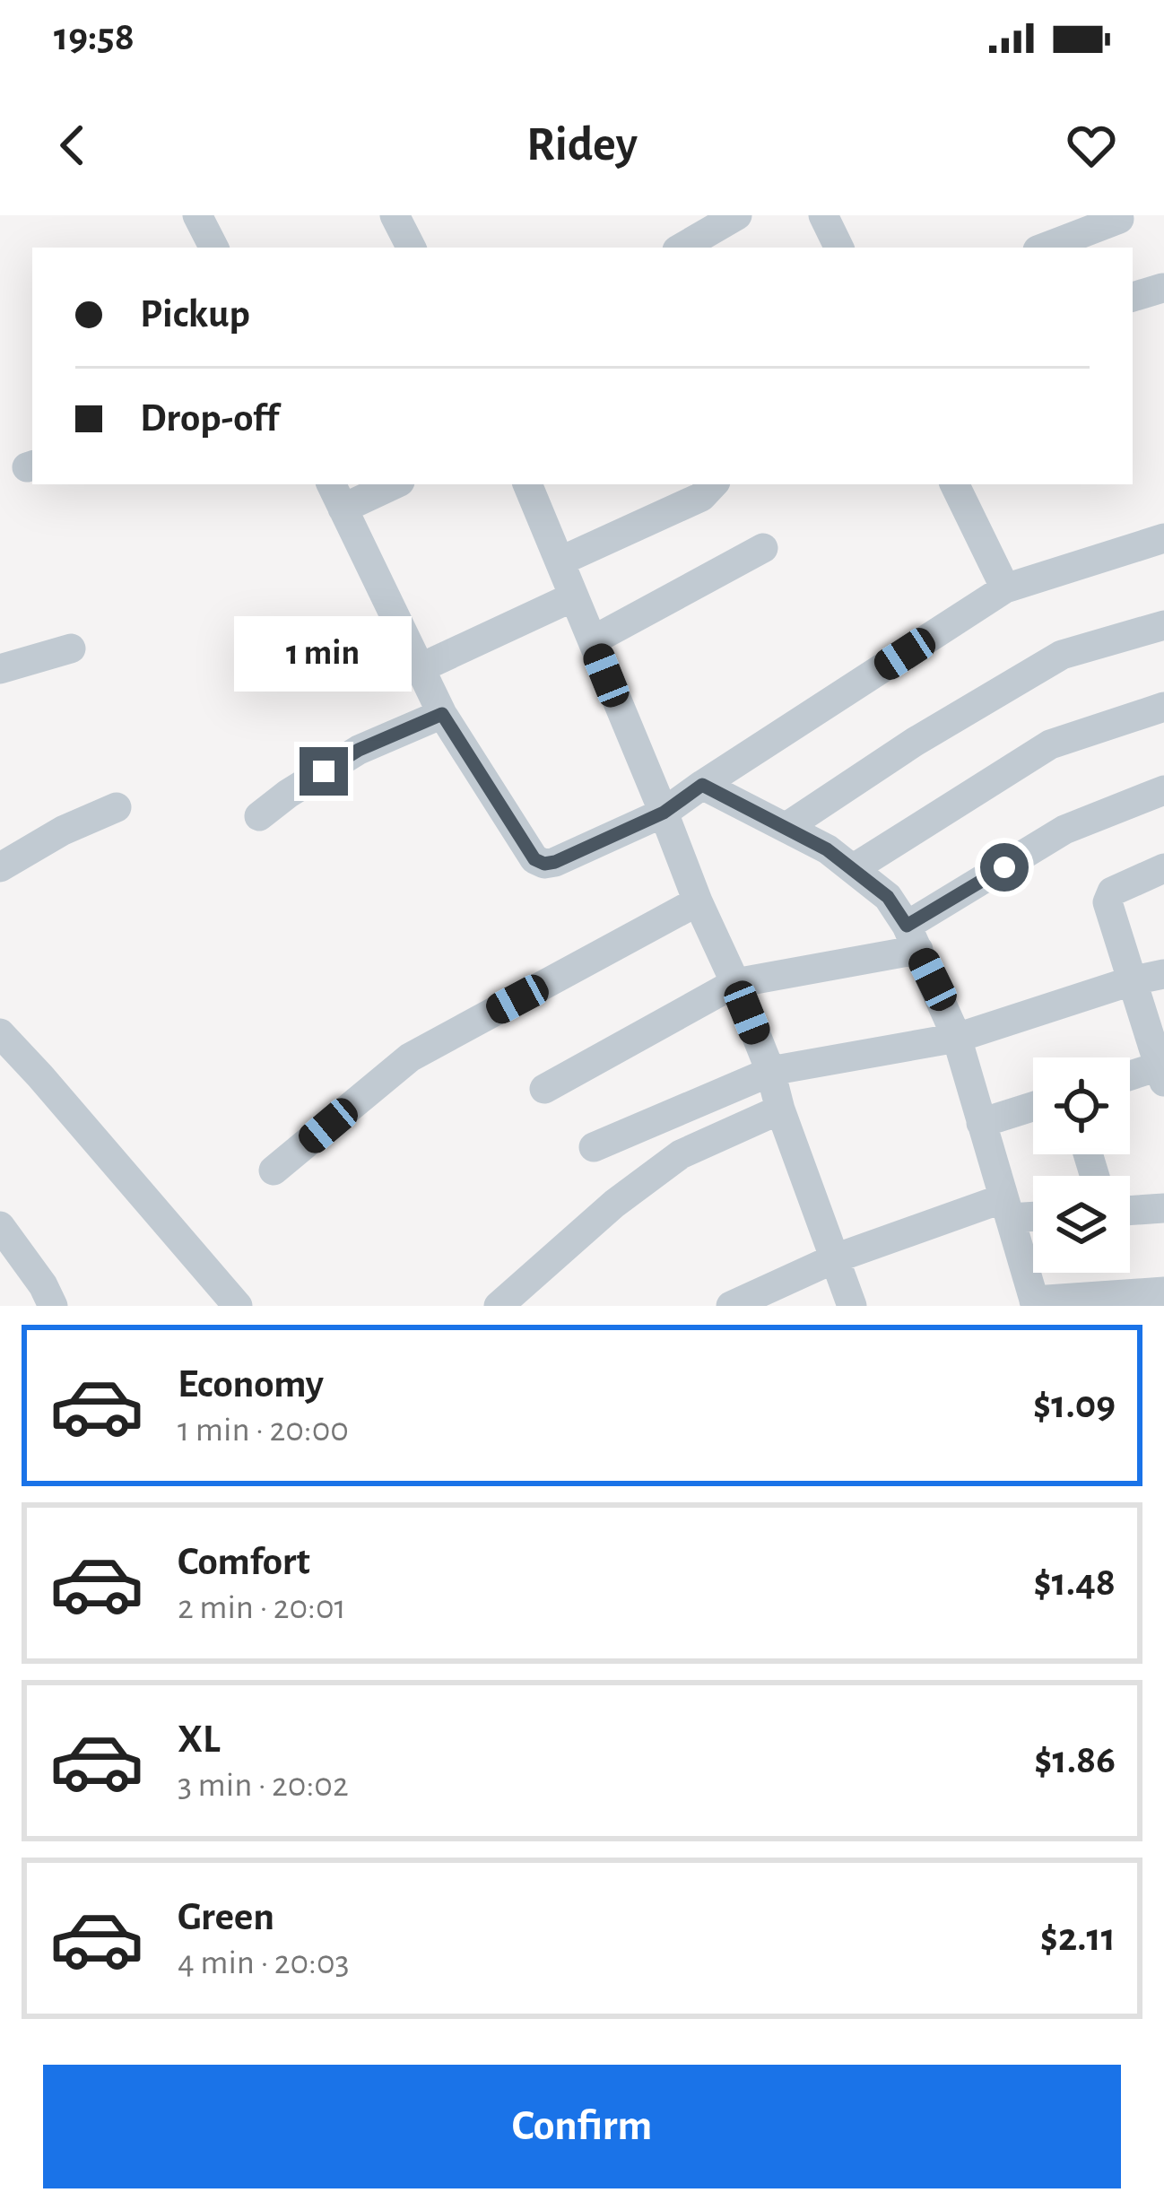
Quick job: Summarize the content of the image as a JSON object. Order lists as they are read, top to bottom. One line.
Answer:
{"page":{"status":"19:58","header":"Ridey","banner":["Pickup","Drop-off"],"bubble":"1 min","list":[{"name":"Economy","note":"1 min · 20:00","value":"$1.09"},{"name":"Comfort","note":"2 min · 20:01","value":"$1.48"},{"name":"XL","note":"3 min · 20:02","value":"$1.86"},{"name":"Green","note":"4 min · 20:03","value":"$2.11"}],"buttons":"Confirm"}}
